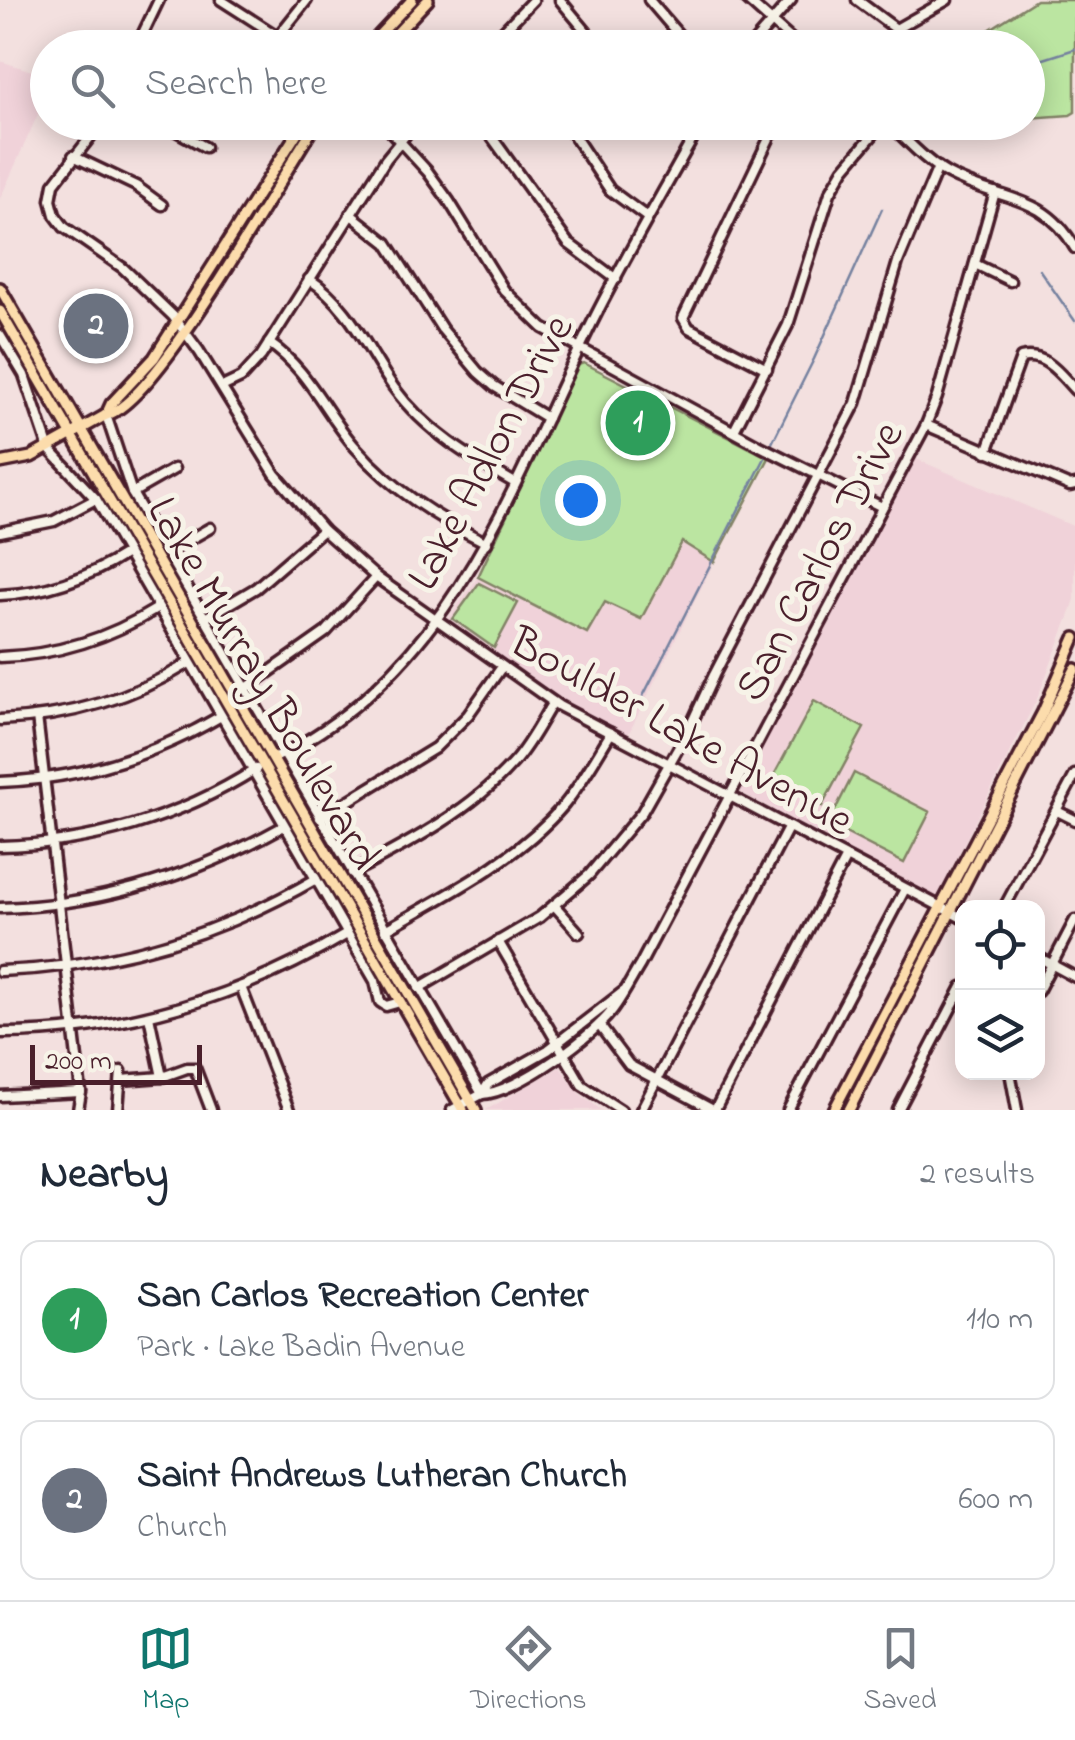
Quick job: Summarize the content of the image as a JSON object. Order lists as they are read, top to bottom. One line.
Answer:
{"streets":{"main road":["Lake Murray Boulevard"],"street":["Lake Adlon Drive","San Carlos Drive","Boulder Lake Avenue"]},"crossings":[["Lake Adlon Drive","Lake Murray Boulevard"],["Lake Adlon Drive","Boulder Lake Avenue"],["San Carlos Drive","Lake Murray Boulevard"],["San Carlos Drive","Boulder Lake Avenue"]],"scale_bar":"200 m","page":{"search":"Search here","pins":["2","1"],"scale":"200 m","heading":["Nearby","2 results"],"list":[{"mark":"1","name":"San Carlos Recreation Center","note":"Park · Lake Badin Avenue","value":"110 m"},{"mark":"2","name":"Saint Andrews Lutheran Church","note":"Church","value":"600 m"}],"nav":["Map","Directions","Saved"]}}
